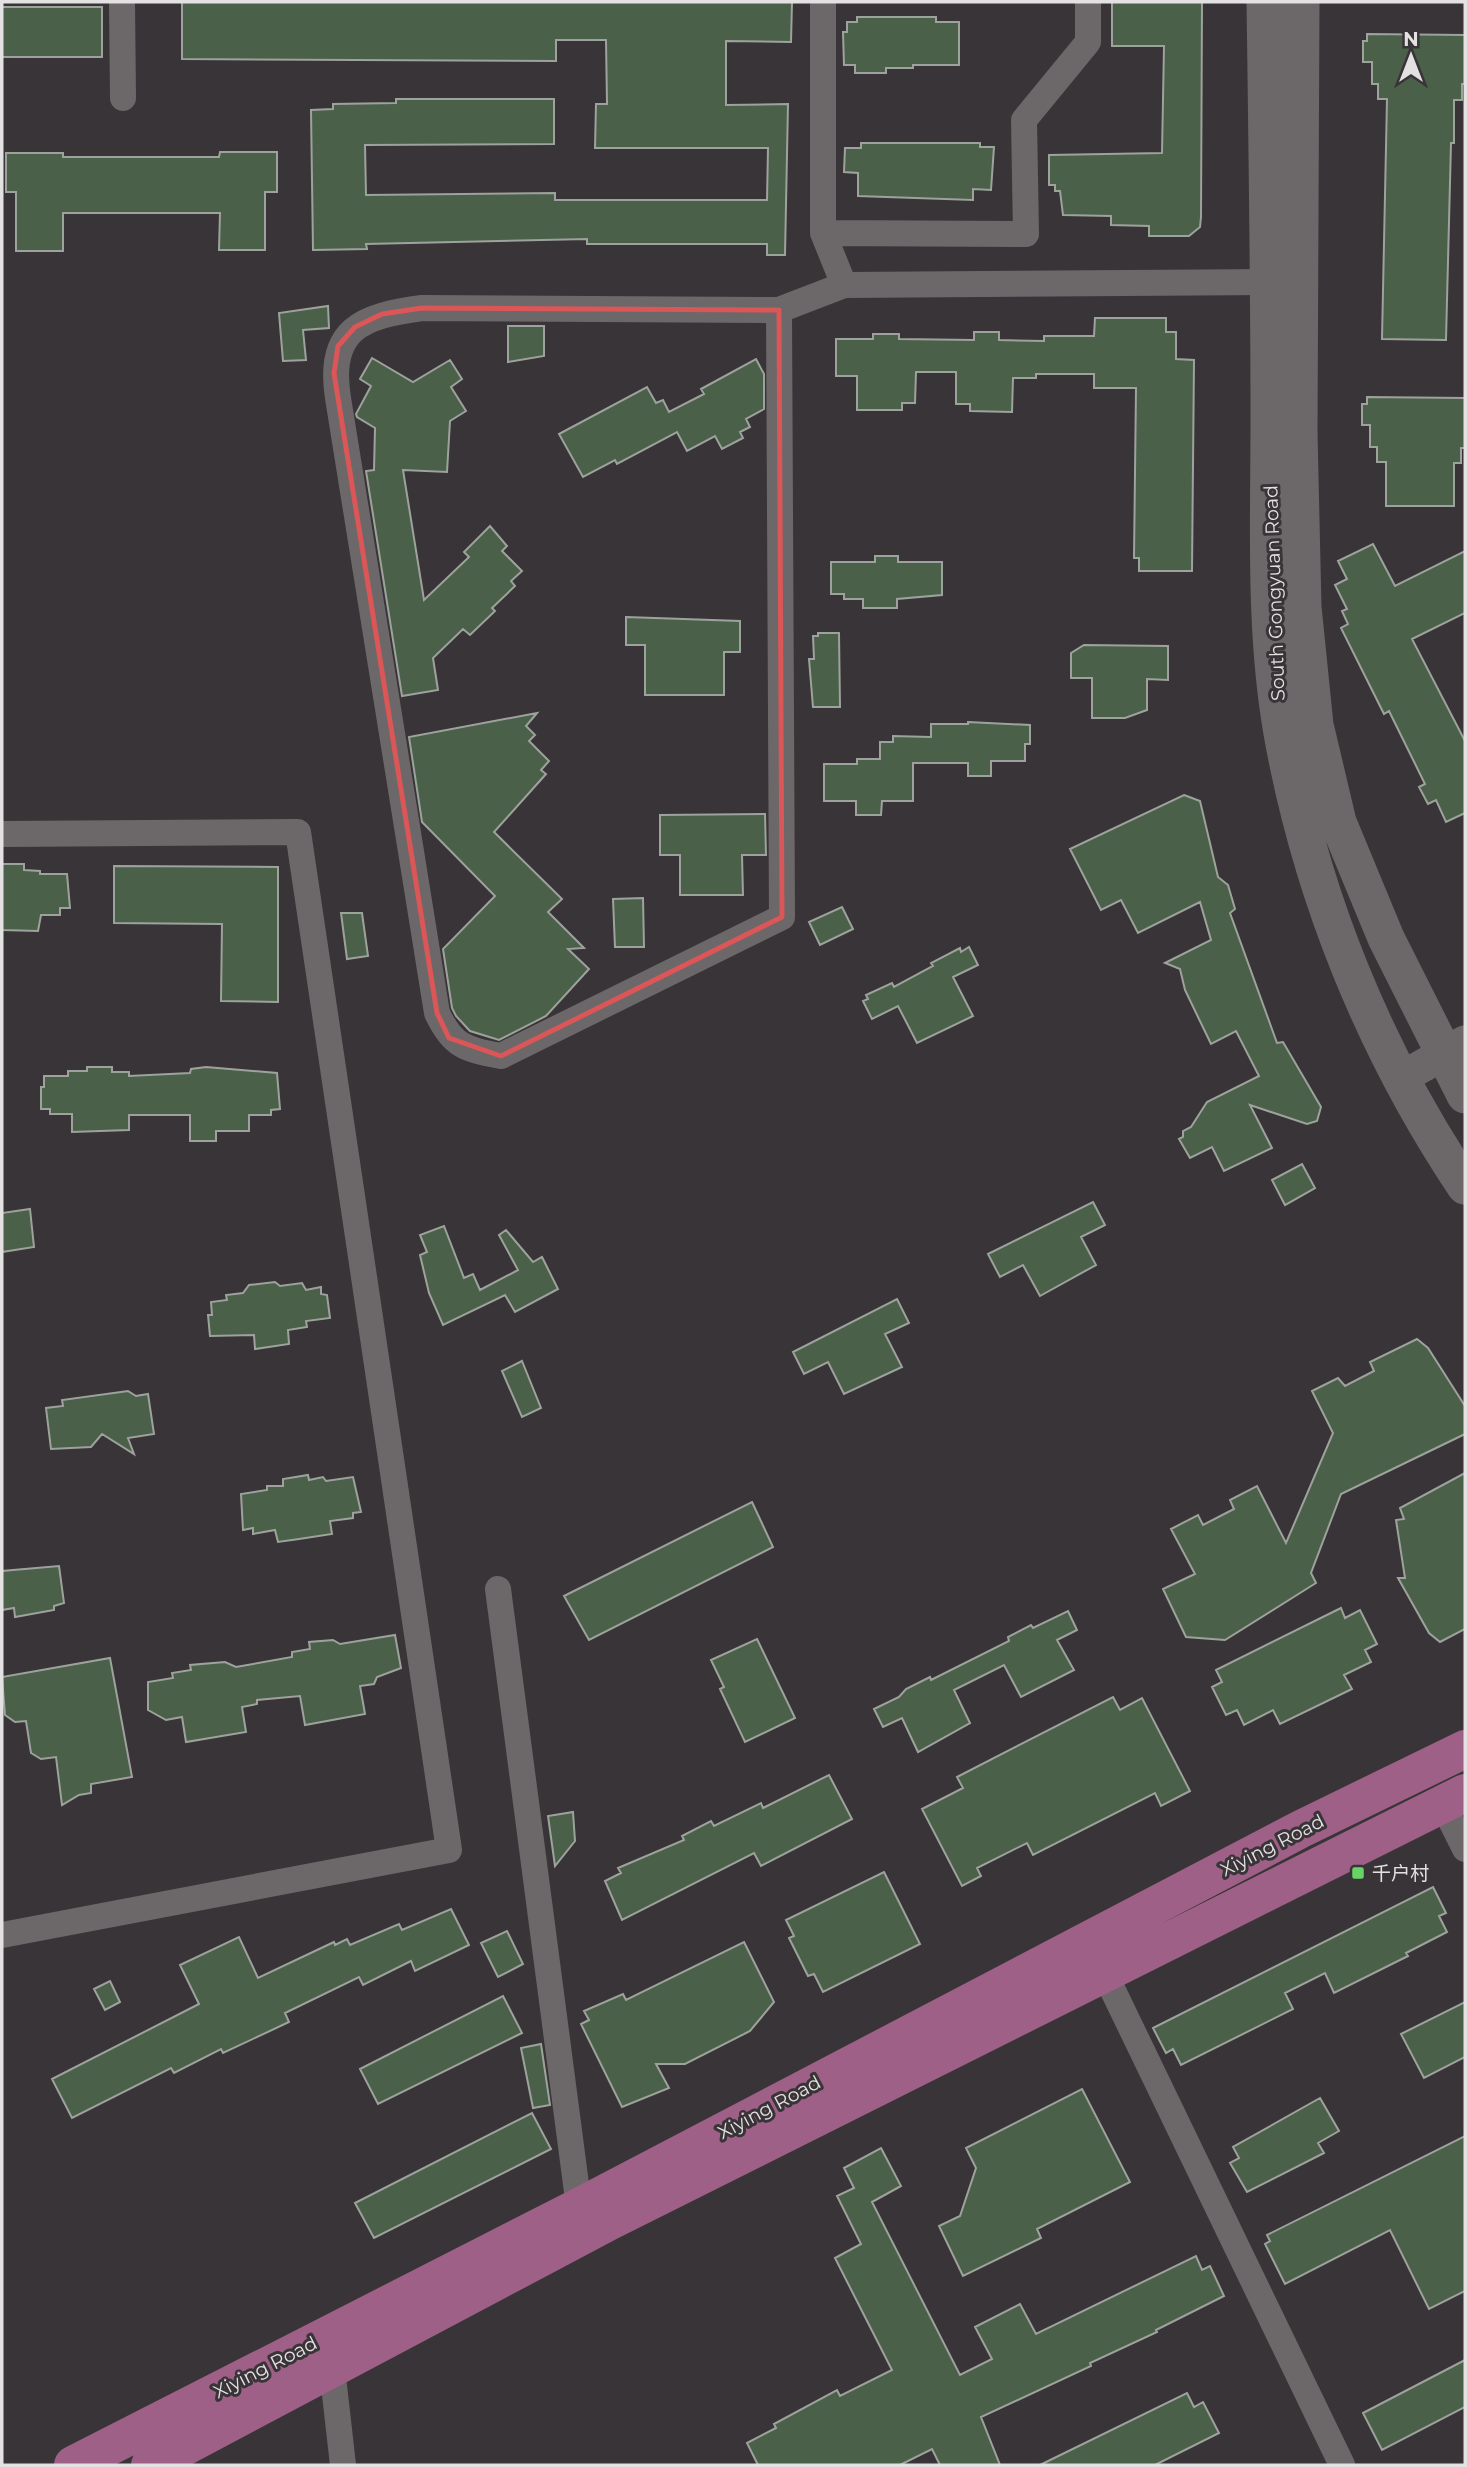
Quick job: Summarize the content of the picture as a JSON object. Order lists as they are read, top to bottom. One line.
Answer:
{"streets":{"main road":["South Gongyuan Road","Xiying Road"]},"places":{"transit":["千户村"]},"north":"top"}
